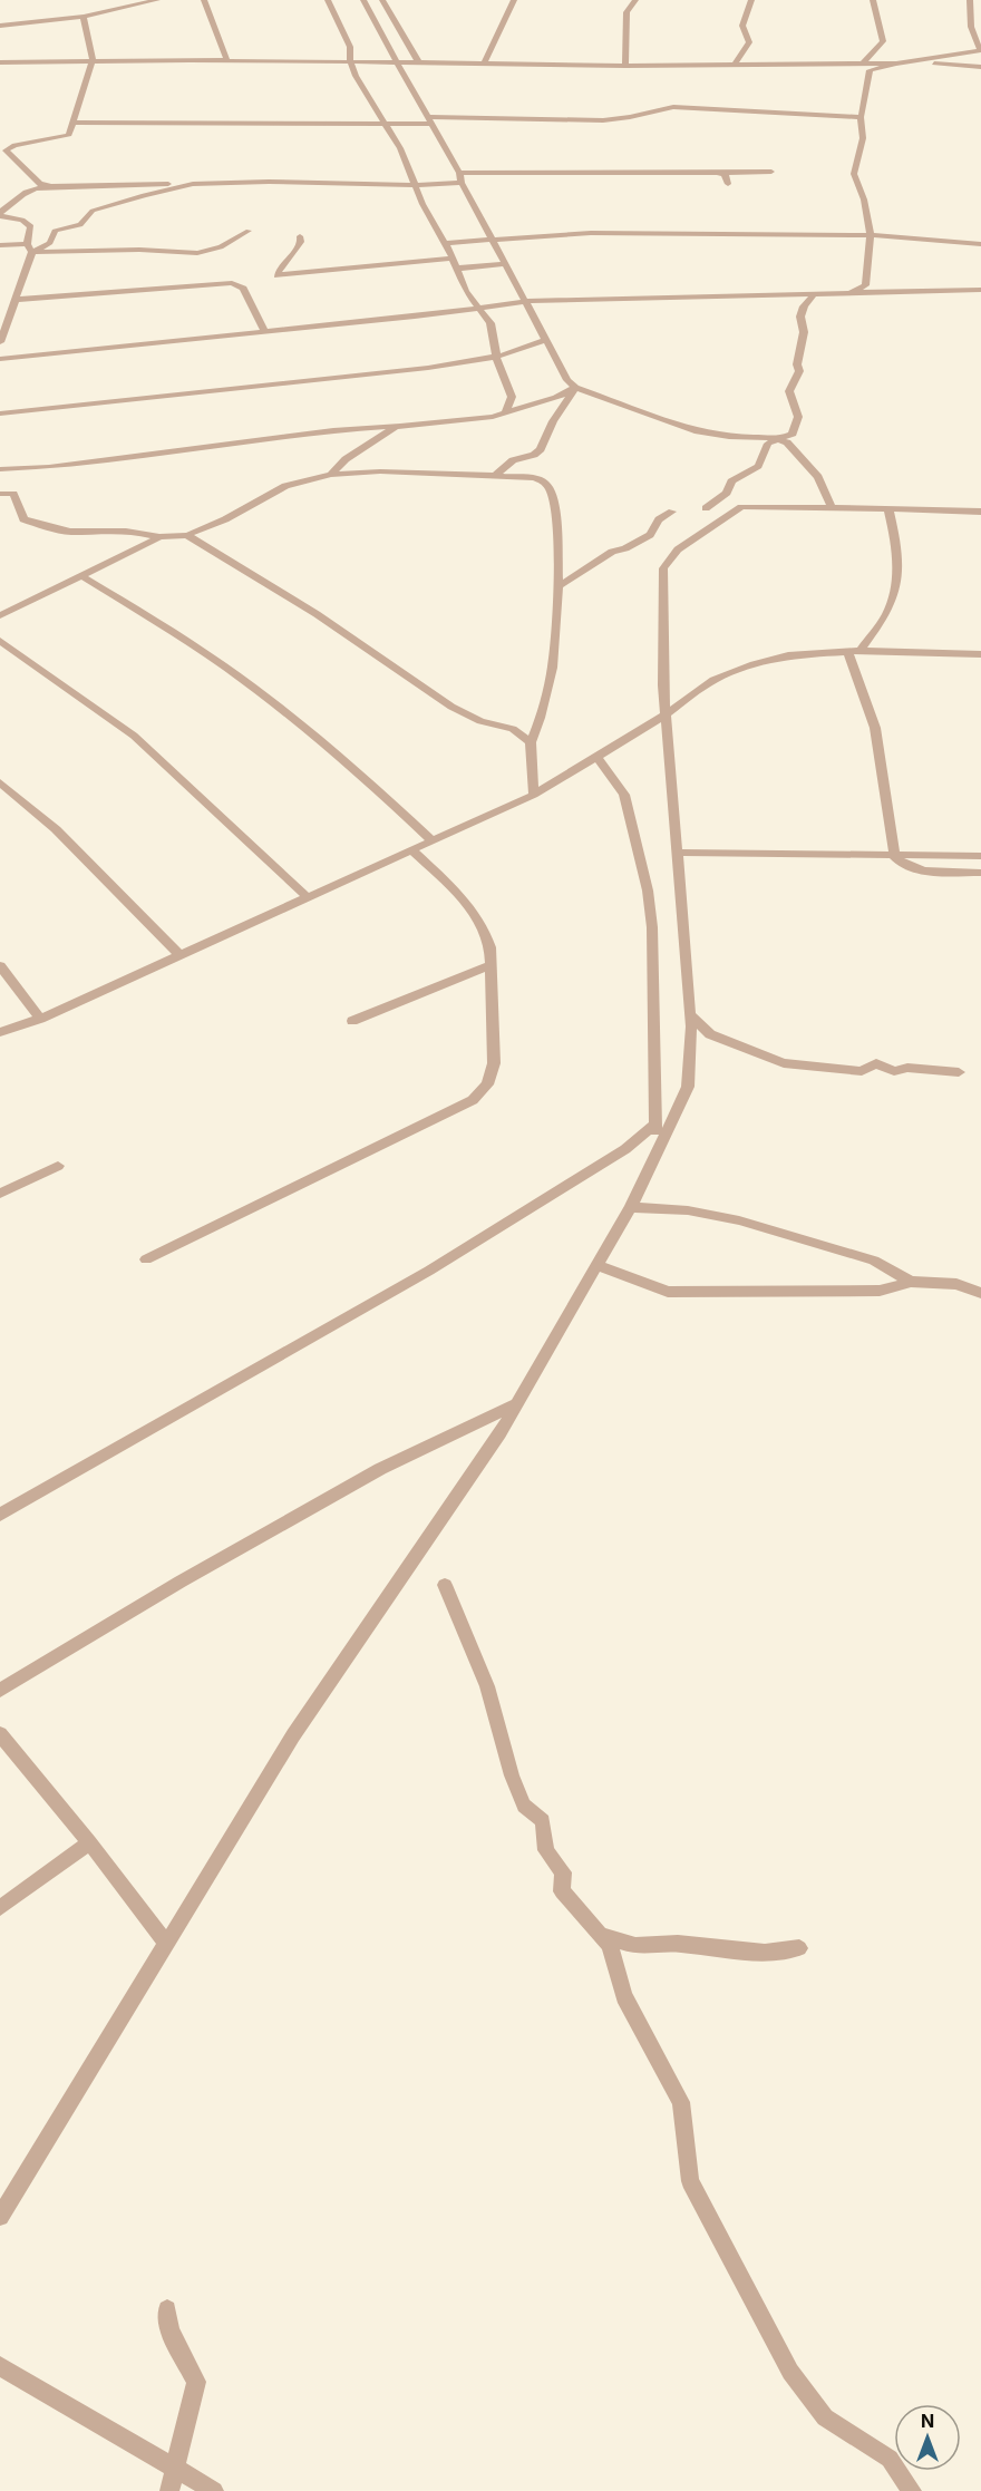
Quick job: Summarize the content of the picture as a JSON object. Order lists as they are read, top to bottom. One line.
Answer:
{"north":"top"}
